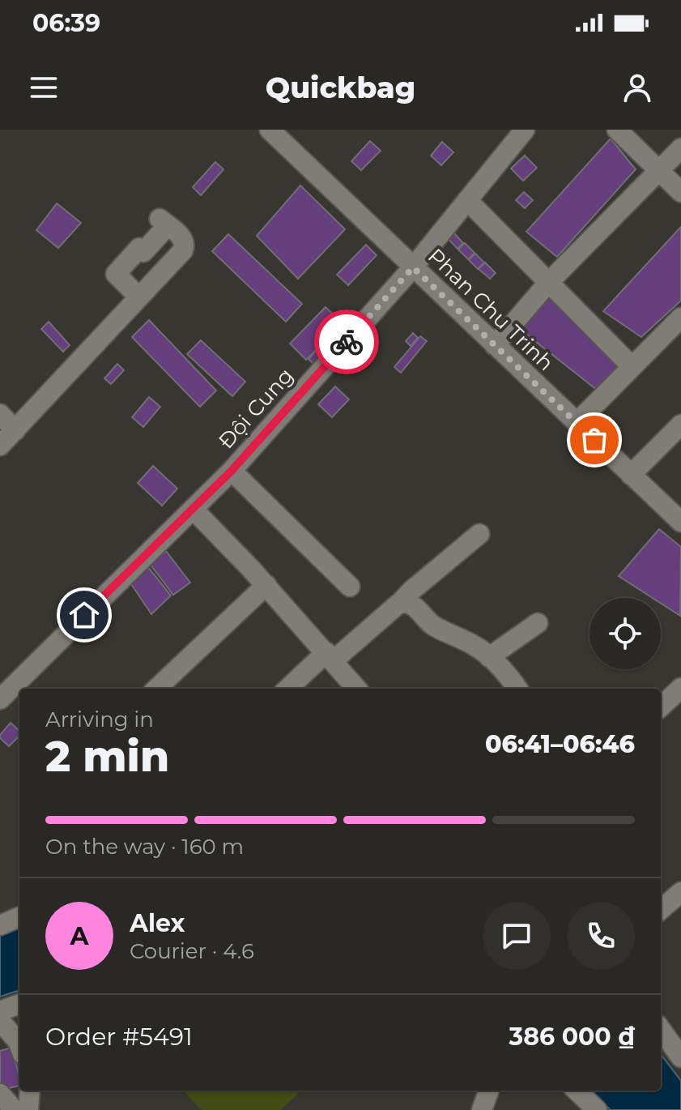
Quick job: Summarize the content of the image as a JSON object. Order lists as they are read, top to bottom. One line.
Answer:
{"streets":{"street":["Phan Chu Trinh","Đội Cung"]},"crossings":[["Phan Chu Trinh","Đội Cung"]],"page":{"status":"06:39","header":"Quickbag","heading":["2 min","Arriving in","06:41–06:46"],"panel":["Alex","Courier · 4.6","Order #5491","386 000 ₫"],"bar":"On the way · 160 m","round":"A"}}
